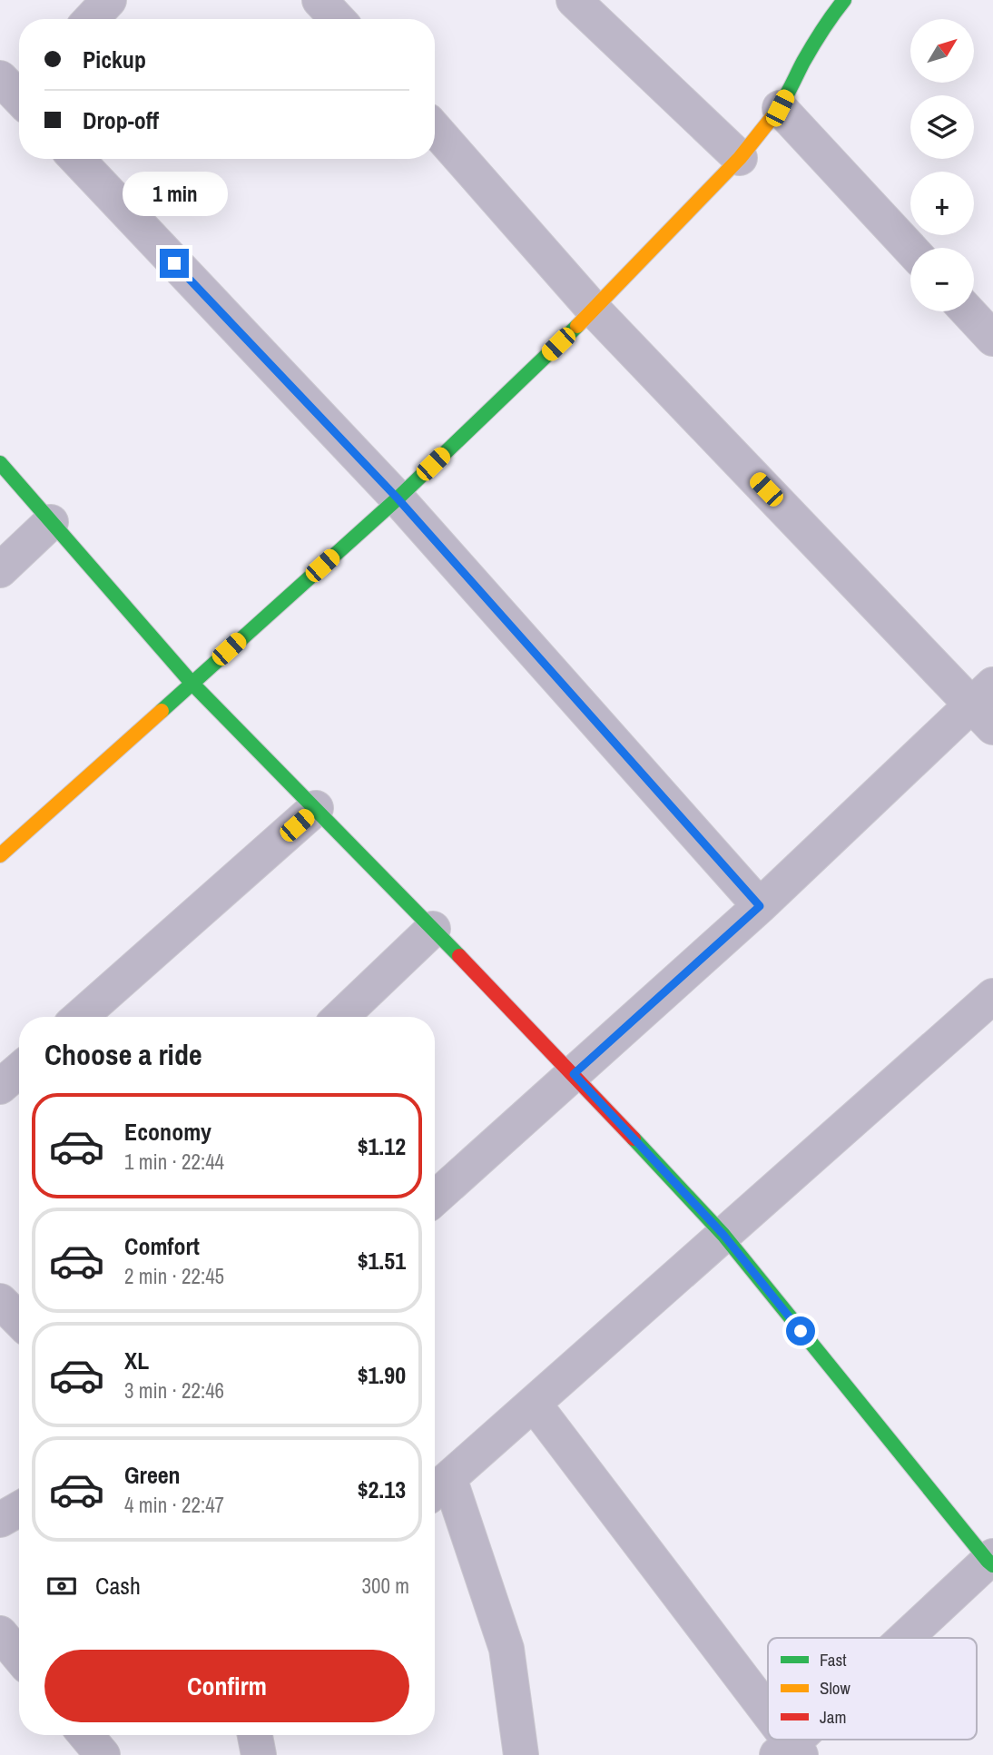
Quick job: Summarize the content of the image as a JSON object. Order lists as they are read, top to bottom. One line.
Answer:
{"legend":["Fast","Slow","Jam"],"north":"top right","page":{"map_buttons":["+","−"],"banner":["Pickup","Drop-off"],"bubble":"1 min","heading":"Choose a ride","list":[{"name":"Economy","note":"1 min · 22:44","value":"$1.12"},{"name":"Comfort","note":"2 min · 22:45","value":"$1.51"},{"name":"XL","note":"3 min · 22:46","value":"$1.90"},{"name":"Green","note":"4 min · 22:47","value":"$2.13"}],"pay":["Cash","300 m"],"buttons":"Confirm"}}
